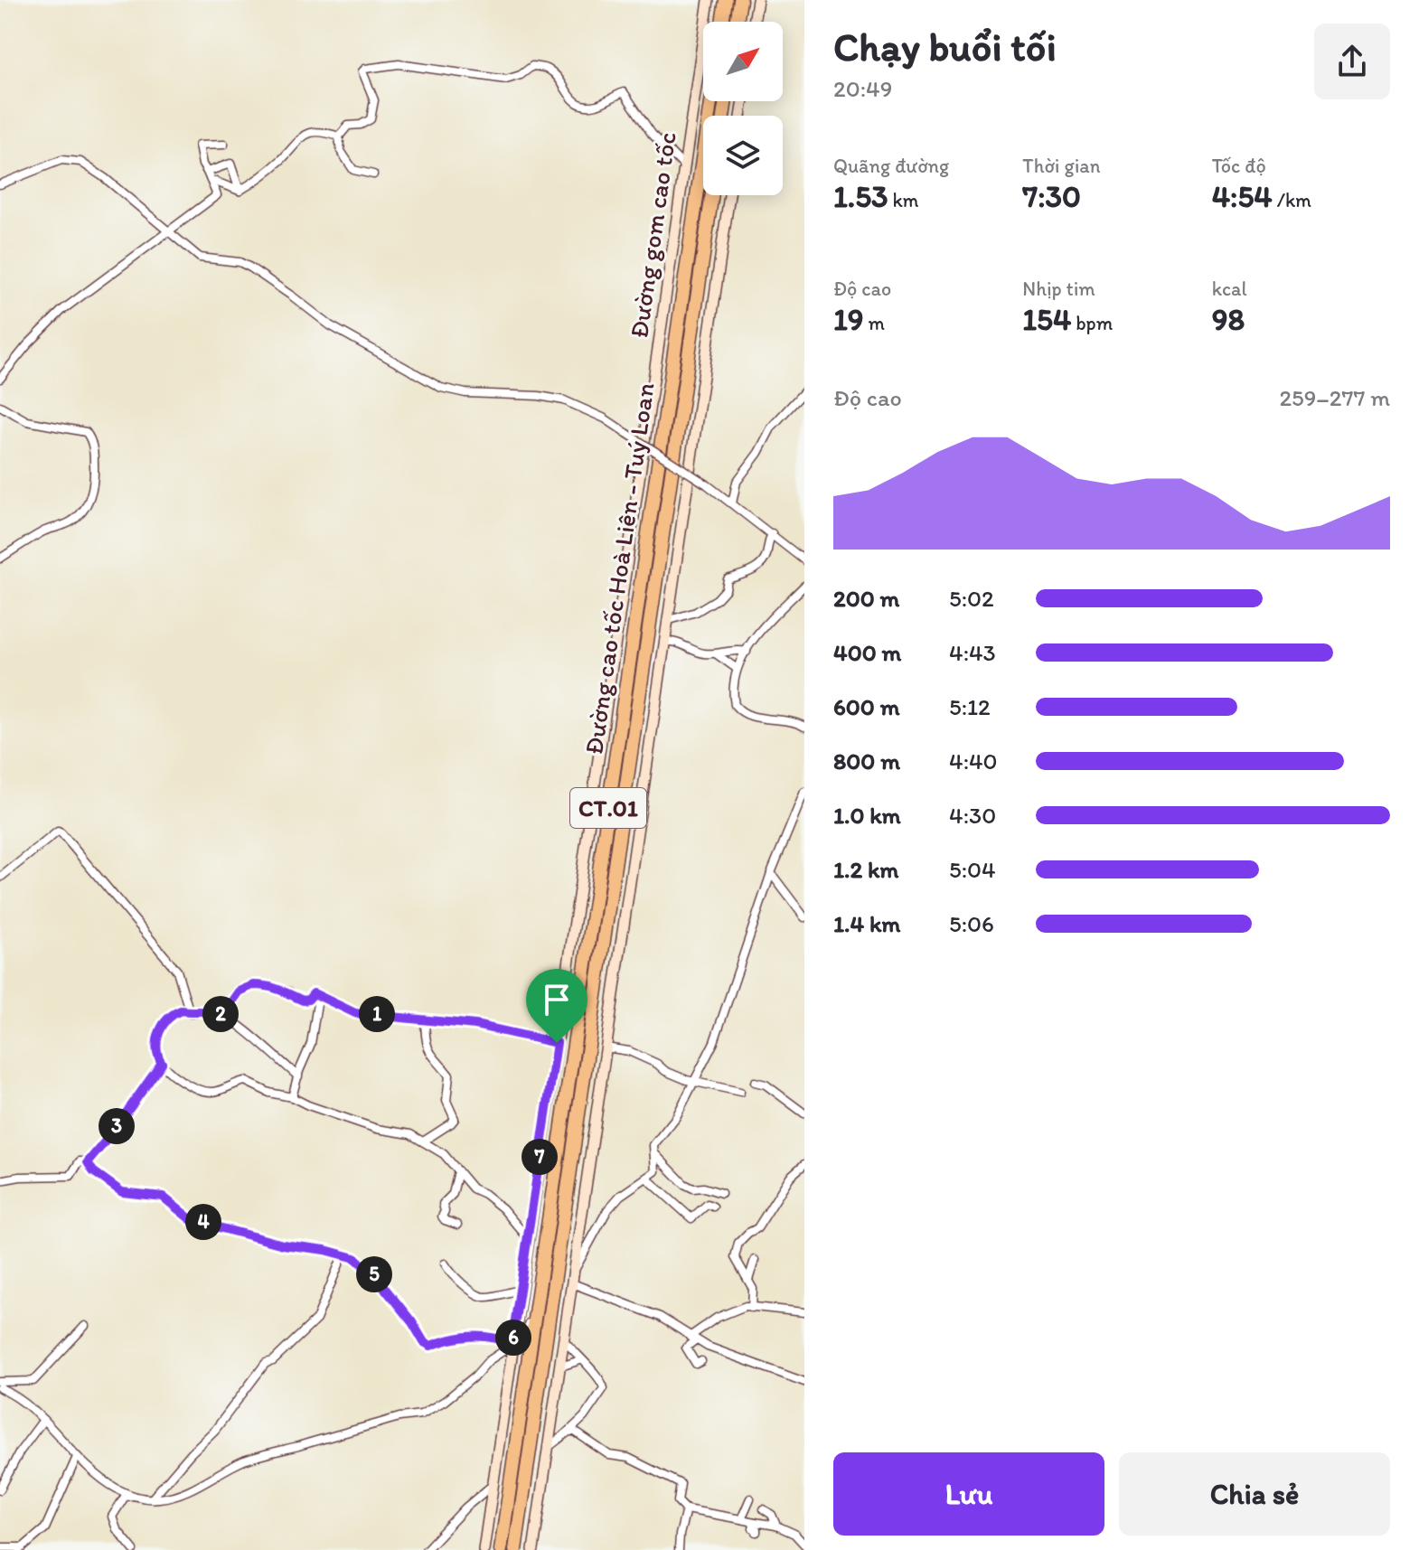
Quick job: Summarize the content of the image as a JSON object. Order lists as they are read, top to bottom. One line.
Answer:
{"streets":{"highway":["Đường cao tốc Hoà Liên - Tuý Loan","CT.01"],"main road":["Đường gom cao tốc"]},"north":"top right","page":{"heading":["Chạy buổi tối","20:49"],"stats":[["Quãng đường","1.53 km"],["Thời gian","7:30"],["Tốc độ","4:54 /km"],["Độ cao","19 m"],["Nhịp tim","154 bpm"],["kcal","98"]],"chart":["Độ cao","259–277 m"],"list":[{"name":"200 m","note":"5:02"},{"name":"400 m","note":"4:43"},{"name":"600 m","note":"5:12"},{"name":"800 m","note":"4:40"},{"name":"1.0 km","note":"4:30"},{"name":"1.2 km","note":"5:04"},{"name":"1.4 km","note":"5:06"}],"pins":["1","2","3","7","4","5","6"],"buttons":["Lưu","Chia sẻ"]}}
